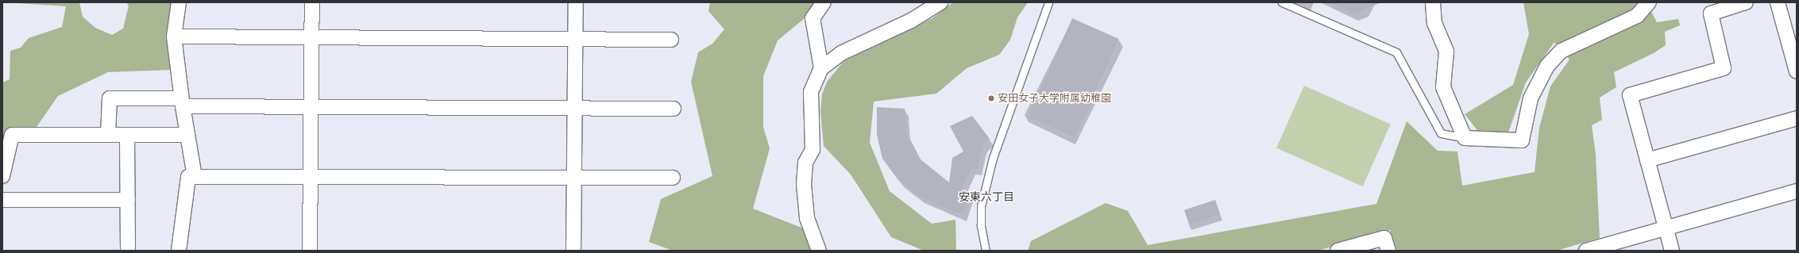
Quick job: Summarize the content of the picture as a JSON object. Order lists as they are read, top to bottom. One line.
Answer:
{"districts":["安東六丁目"],"places":["安田女子大学附属幼稚園"]}
